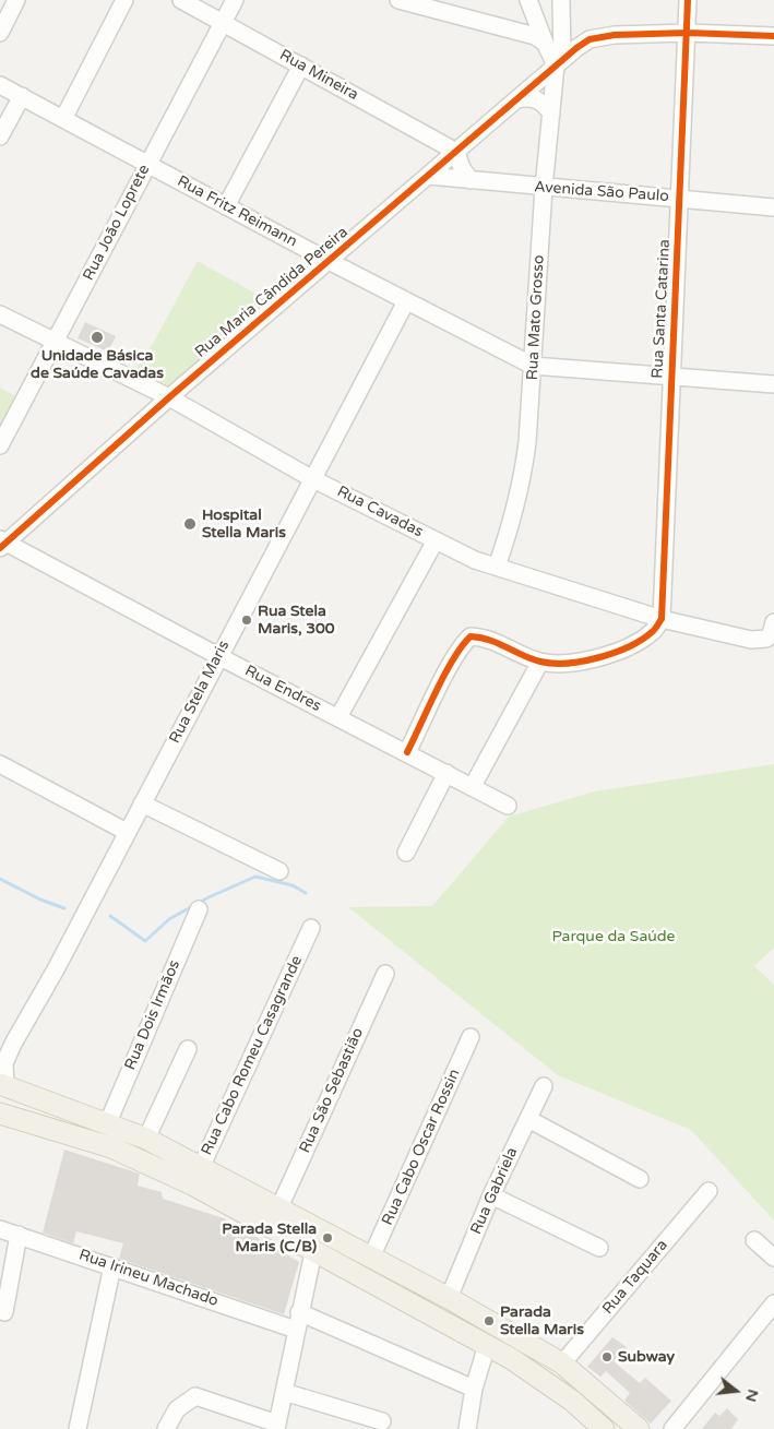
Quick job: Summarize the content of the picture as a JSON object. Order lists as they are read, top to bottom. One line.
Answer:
{"streets":{"street":["Rua Mineira","Avenida São Paulo","Rua Fritz Reimann","Rua João Loprete","Rua Maria Cândida Pereira","Rua Santa Catarina","Rua Mato Grosso","Rua Cavadas","Rua Endres","Rua Stela Maris","Rua Dois Irmãos","Rua Cabo Romeu Casagrande","Rua São Sebastião","Rua Cabo Oscar Rossin","Rua Gabriela","Rua Taquara","Rua Irineu Machado"]},"crossings":[["Rua Mineira","Rua João Loprete"],["Rua Mineira","Rua Maria Cândida Pereira"],["Avenida São Paulo","Rua Maria Cândida Pereira"],["Avenida São Paulo","Rua Santa Catarina"],["Avenida São Paulo","Rua Mato Grosso"],["Rua Fritz Reimann","Rua João Loprete"],["Rua Fritz Reimann","Rua Maria Cândida Pereira"],["Rua Fritz Reimann","Rua Mato Grosso"],["Rua Fritz Reimann","Rua Stela Maris"],["Rua João Loprete","Rua Cavadas"],["Rua Maria Cândida Pereira","Rua Mato Grosso"],["Rua Maria Cândida Pereira","Rua Cavadas"],["Rua Maria Cândida Pereira","Rua Endres"],["Rua Santa Catarina","Rua Cavadas"],["Rua Mato Grosso","Rua Cavadas"],["Rua Cavadas","Rua Stela Maris"],["Rua Endres","Rua Stela Maris"]],"parks":["Parque da Saúde"],"places":["Unidade Básica de Saúde Cavadas","Hospital Stella Maris","Rua Stela Maris, 300","Parada Stella Maris (C/B)","Parada Stella Maris","Subway"],"north":"right"}
